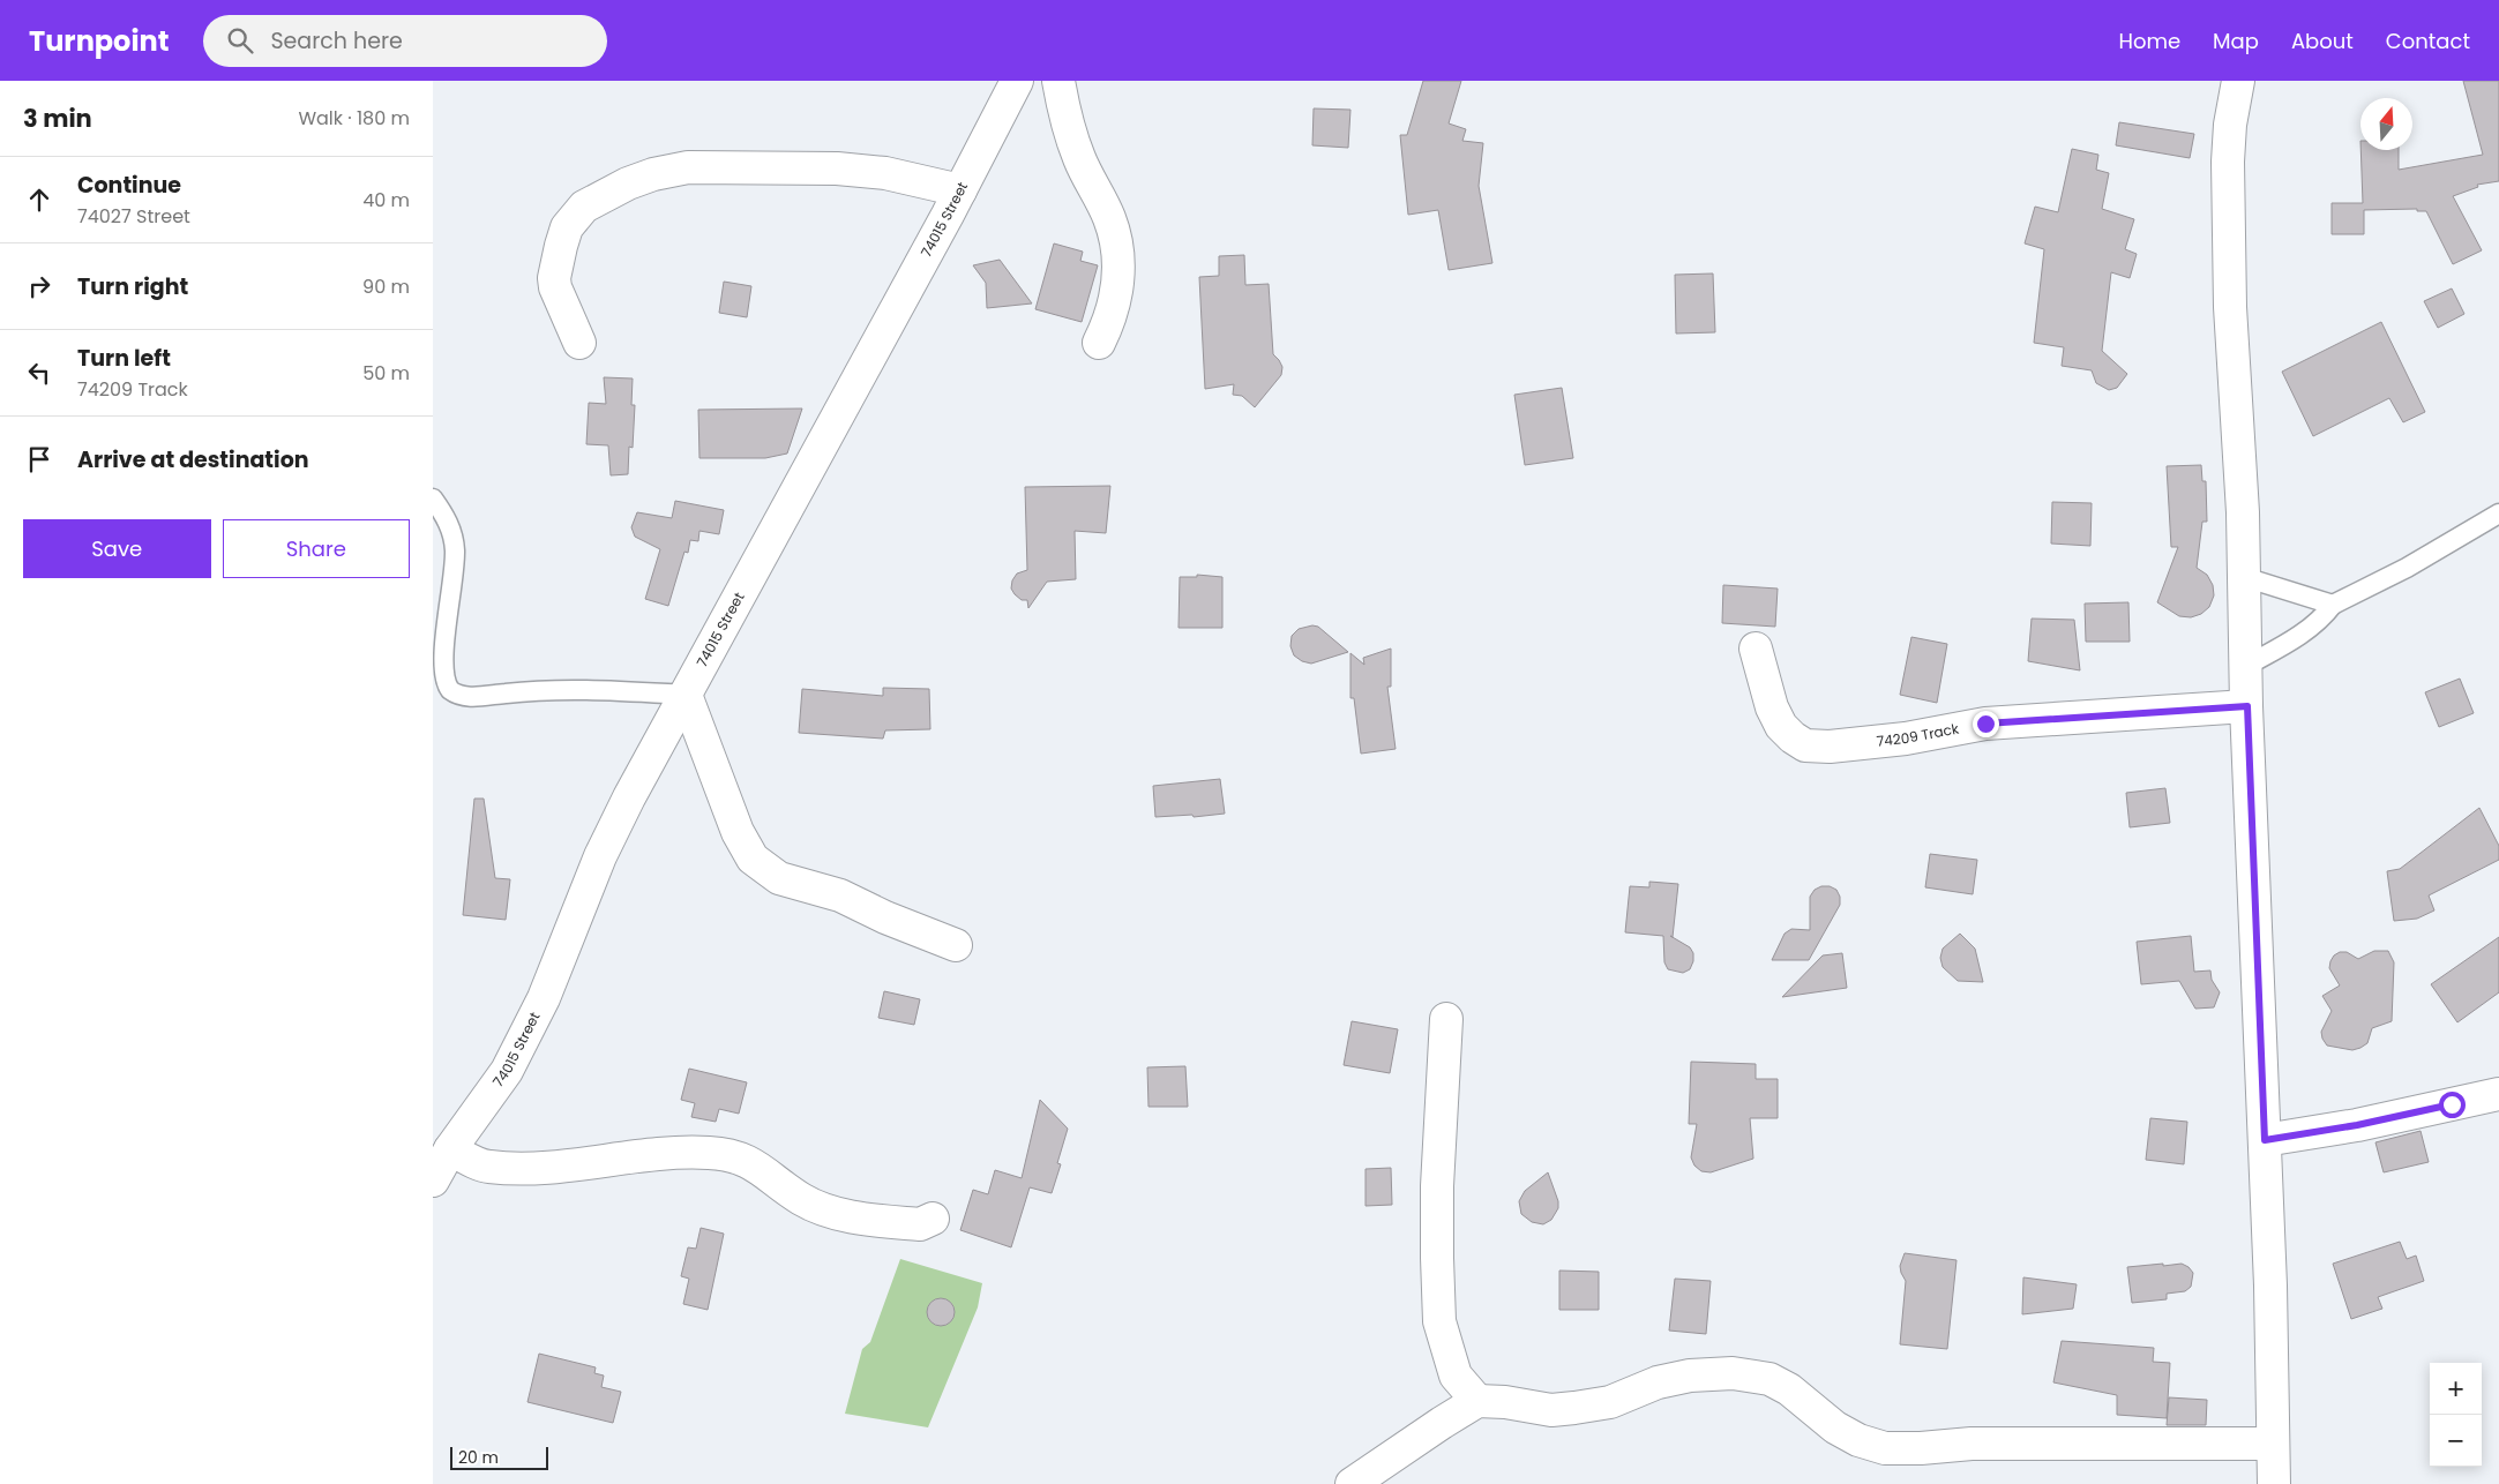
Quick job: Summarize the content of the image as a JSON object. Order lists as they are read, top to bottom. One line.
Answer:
{"streets":{"street":["74015 Street","74209 Track"]},"scale_bar":"20 m","north":"top","page":{"header":"Turnpoint","search":"Search here","nav":["Home","Map","About","Contact"],"heading":["3 min","Walk · 180 m"],"list":[["Continue","74027 Street","40 m"],["Turn right","90 m"],["Turn left","74209 Track","50 m"],"Arrive at destination"],"buttons":["Save","Share"],"map_buttons":["+","−"],"scale":"20 m"}}
